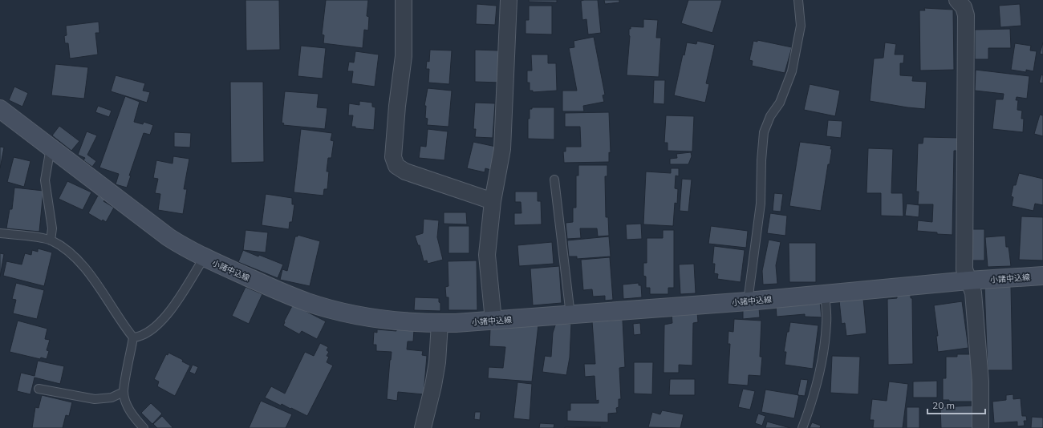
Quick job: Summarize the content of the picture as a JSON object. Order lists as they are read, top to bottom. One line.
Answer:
{"streets":{"main road":["小諸中込線"]},"scale_bar":"20 m"}
